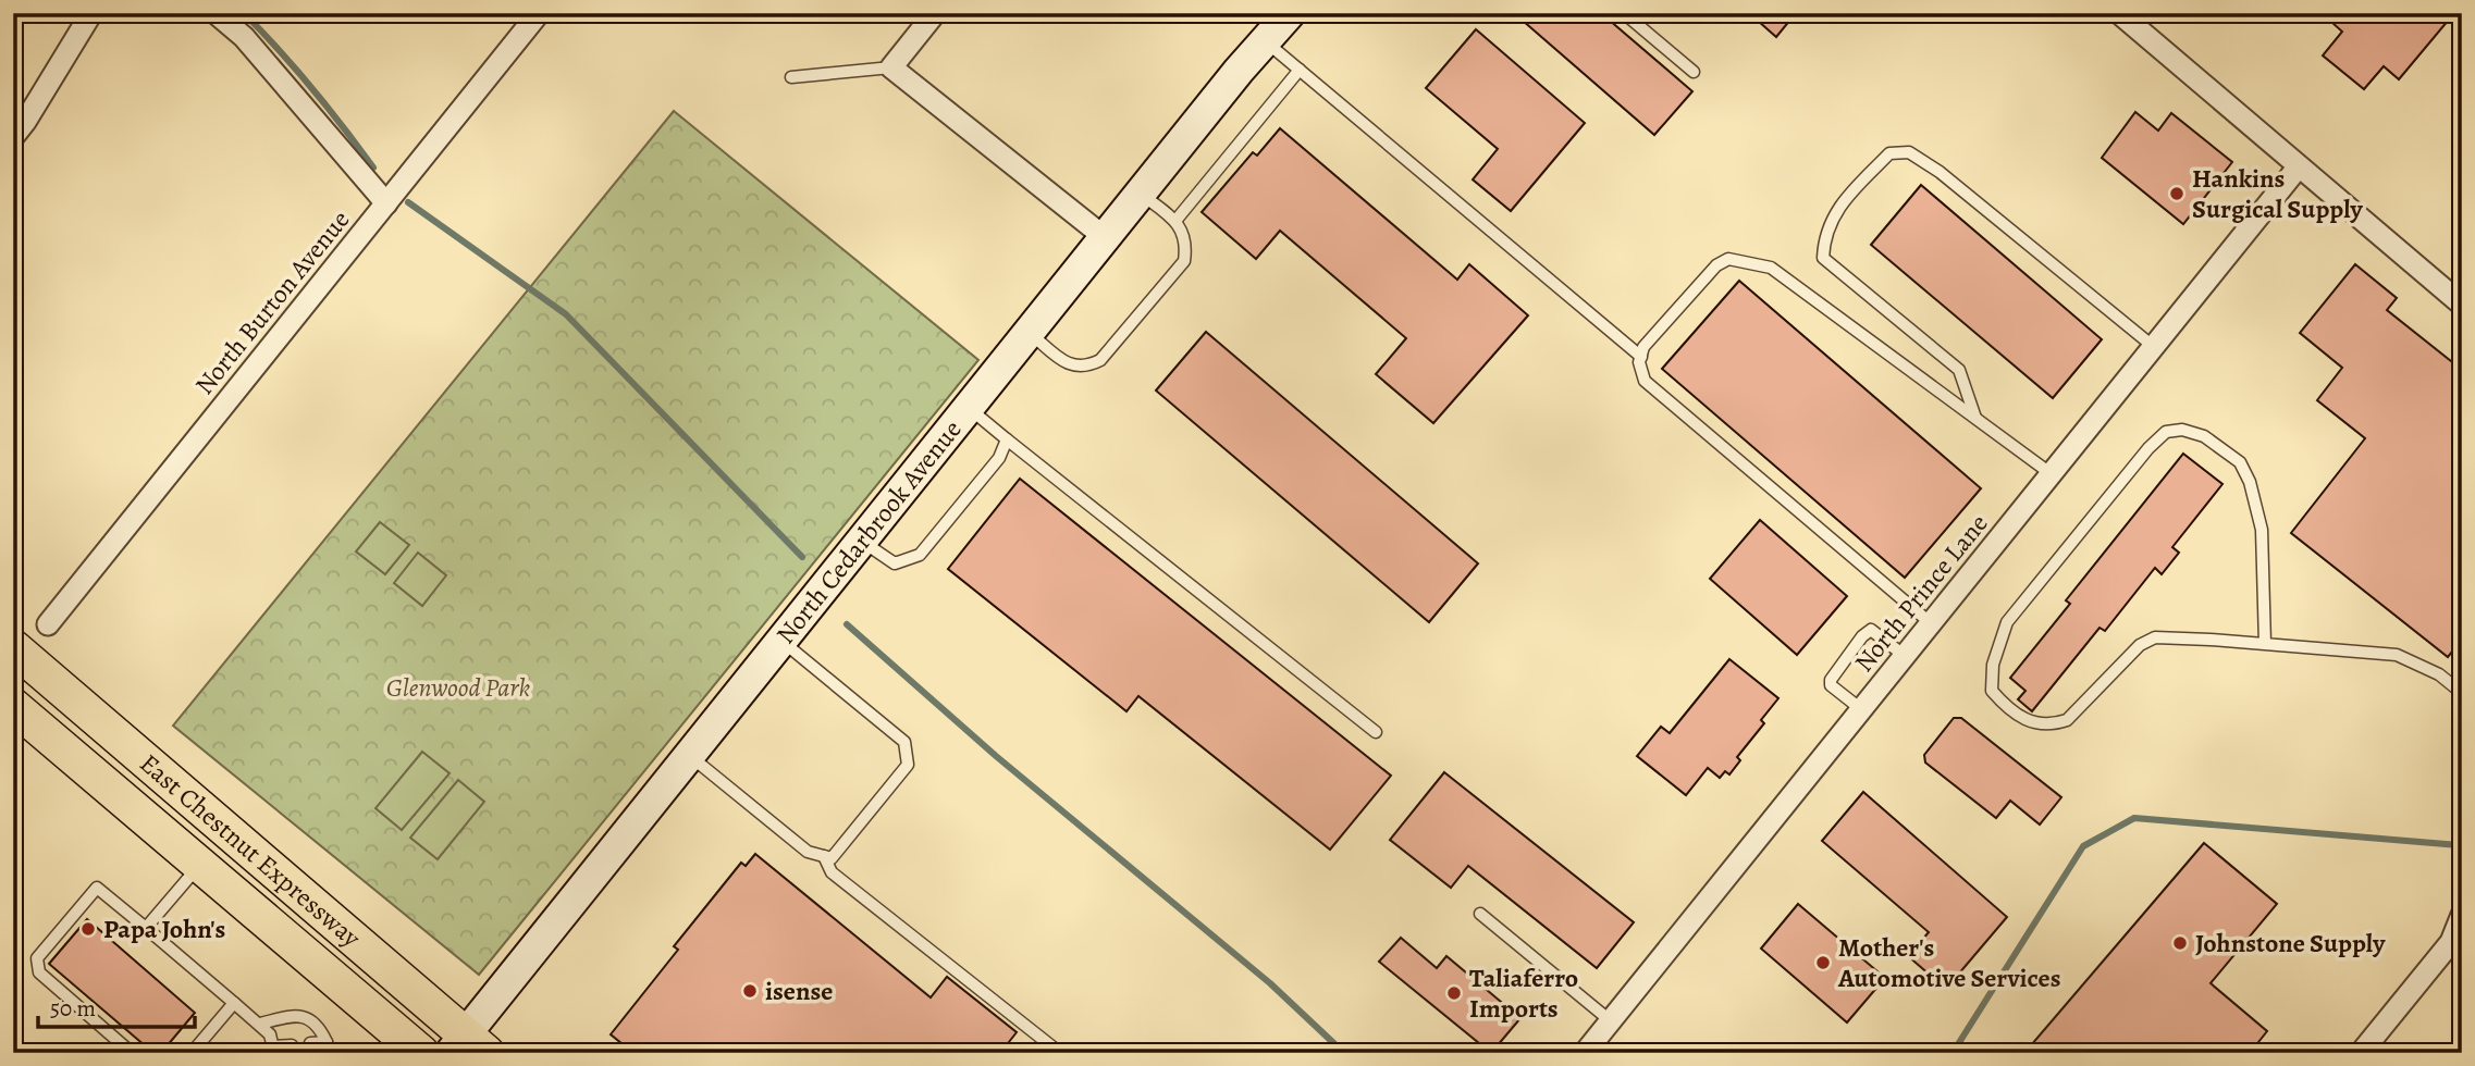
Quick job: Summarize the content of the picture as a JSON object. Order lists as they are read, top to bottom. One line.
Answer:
{"streets":{"main road":["East Chestnut Expressway"],"street":["North Burton Avenue","North Cedarbrook Avenue","North Prince Lane"]},"crossings":[["North Cedarbrook Avenue","East Chestnut Expressway"]],"parks":["Glenwood Park"],"places":["Hankins Surgical Supply","Papa John's","Johnstone Supply","Mother's Automotive Services","isense","Taliaferro Imports"],"scale_bar":"50 m"}
